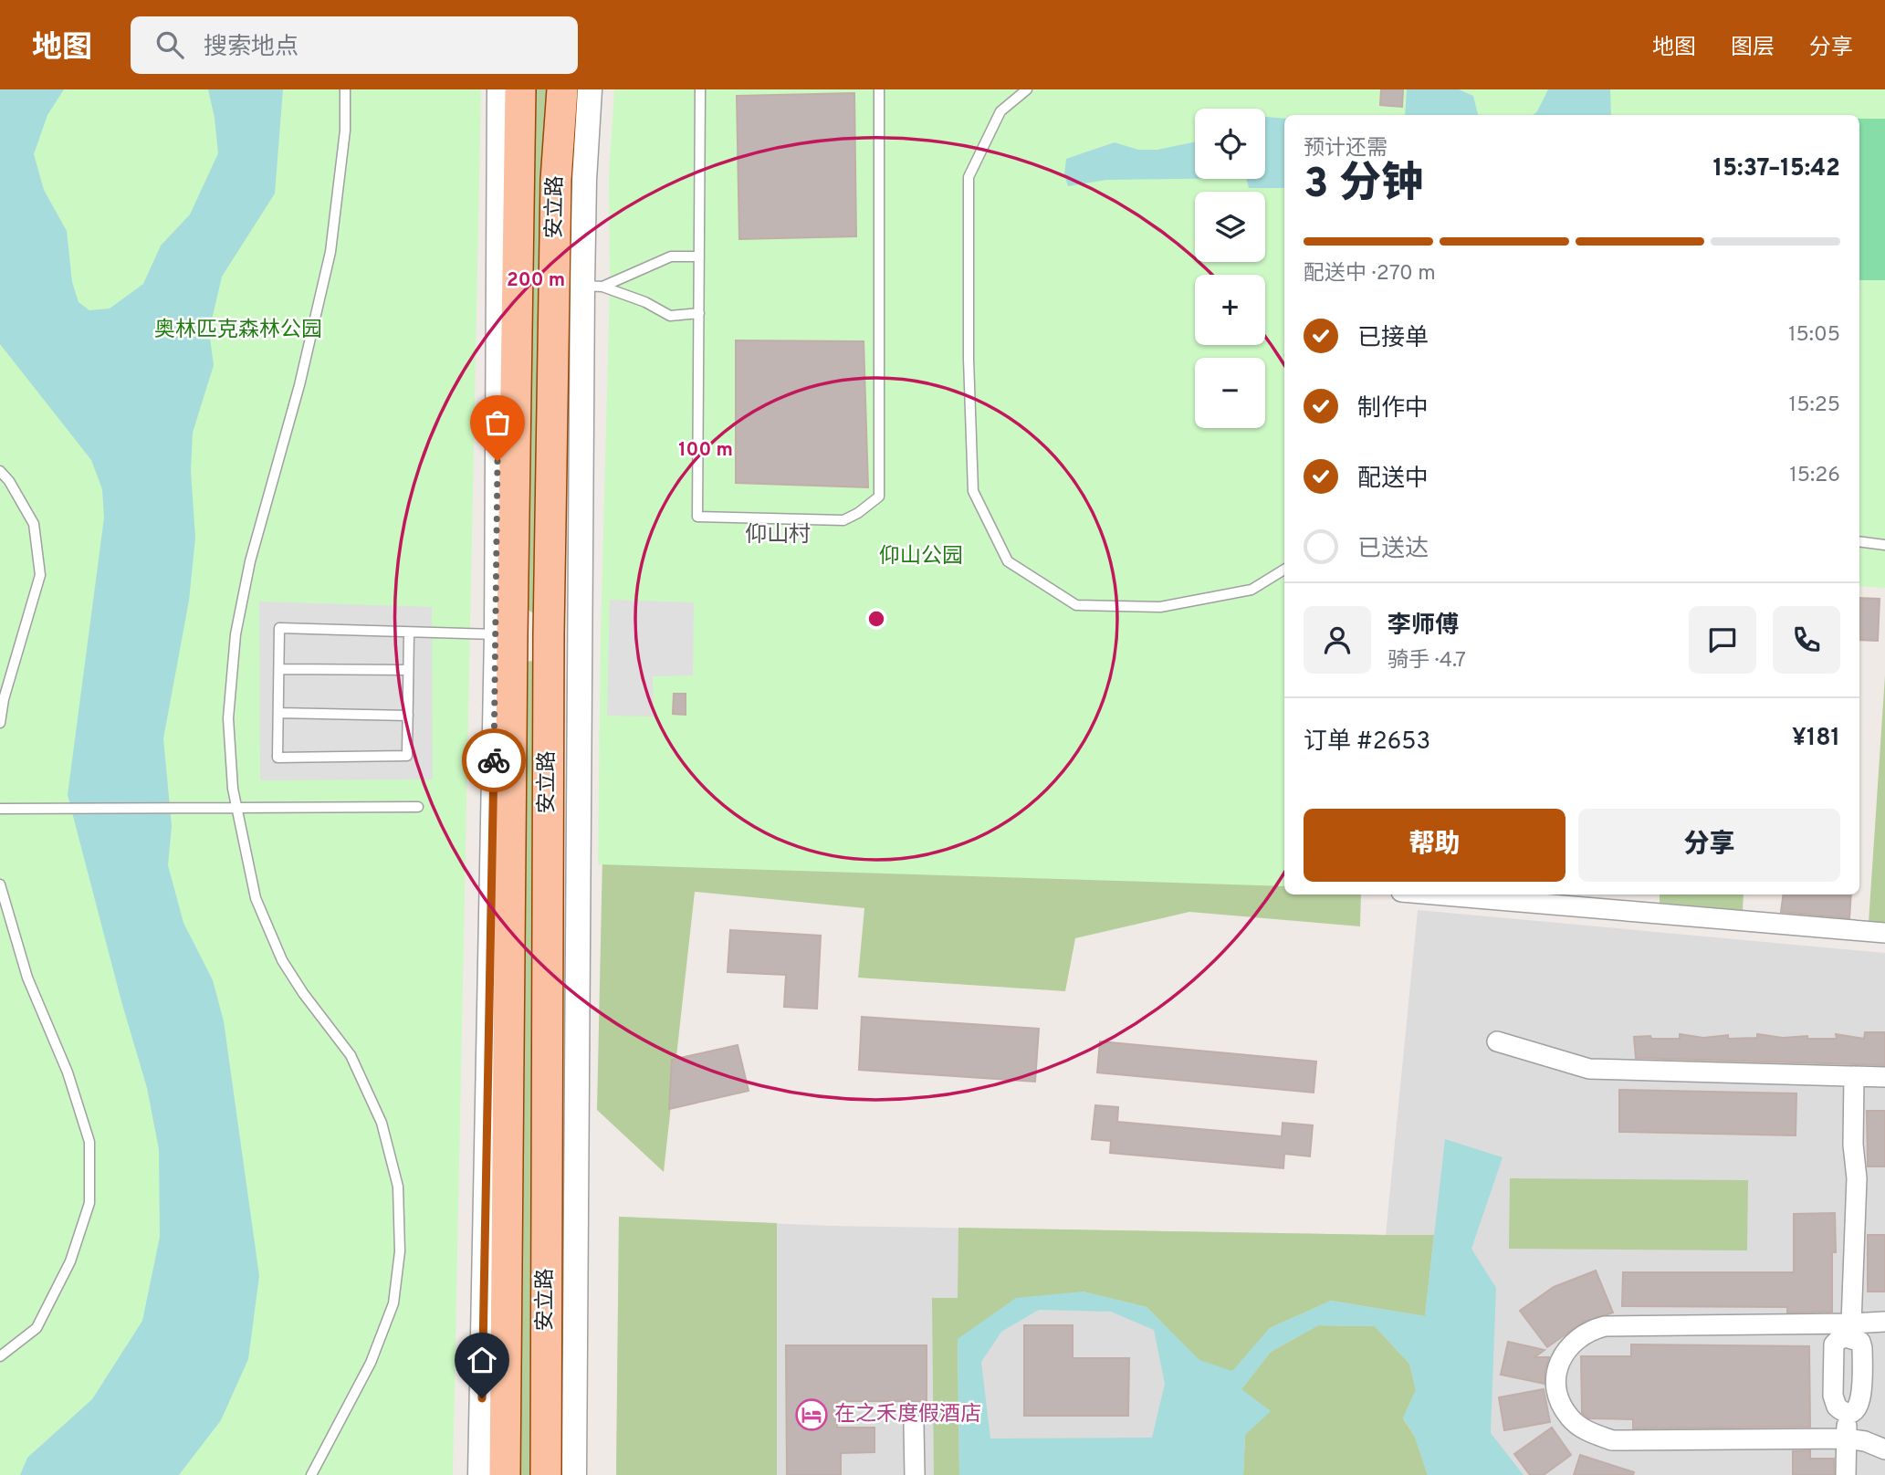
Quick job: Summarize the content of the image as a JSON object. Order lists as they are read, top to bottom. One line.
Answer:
{"streets":{"main road":["安立路"]},"districts":["仰山村"],"parks":["奥林匹克森林公园","仰山公园"],"places":{"hotel":["在之禾度假酒店"]},"page":{"header":"地图","search":"搜索地点","nav":["地图","图层","分享"],"map_buttons":["+","−"],"heading":["3 分钟","预计还需","15:37–15:42"],"panel":["李师傅","骑手 · 4.7","订单 #2653","¥181"],"bar":"配送中 · 270 m","list":[["已接单","15:05"],["制作中","15:25"],["配送中","15:26"],"已送达"],"buttons":["帮助","分享"]},"rings":["200 m","100 m"]}
